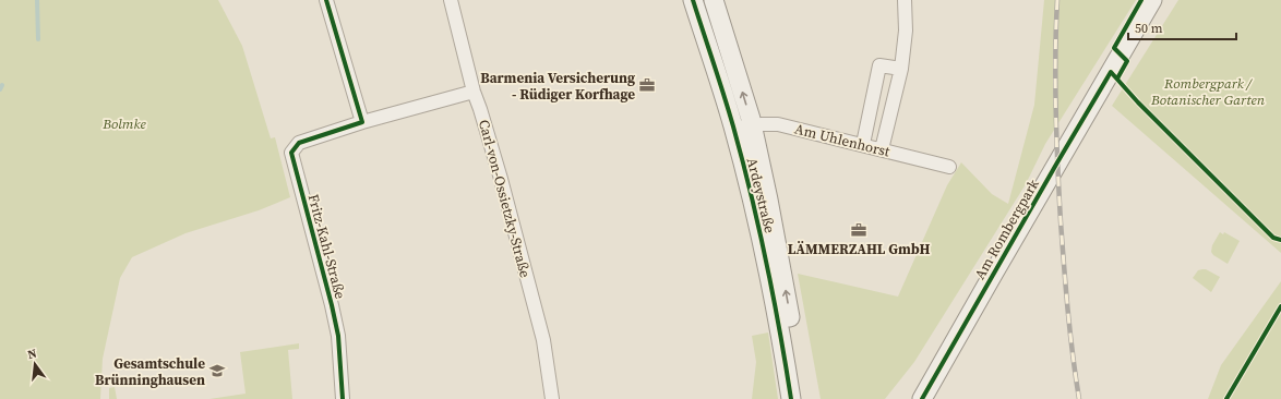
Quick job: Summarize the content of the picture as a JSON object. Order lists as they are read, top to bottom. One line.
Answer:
{"streets":{"main road":["Ardeystraße","Am Rombergpark"],"street":["Am Uhlenhorst","Carl-von-Ossietzky-Straße","Fritz-Kahl-Straße"]},"crossings":[["Am Uhlenhorst","Ardeystraße"]],"parks":["Rombergpark / Botanischer Garten","Bolmke"],"places":{"office":["Barmenia Versicherung - Rüdiger Korfhage","LÄMMERZAHL GmbH"],"school or university":["Gesamtschule Brünninghausen"]},"scale_bar":"50 m","north":"top"}
